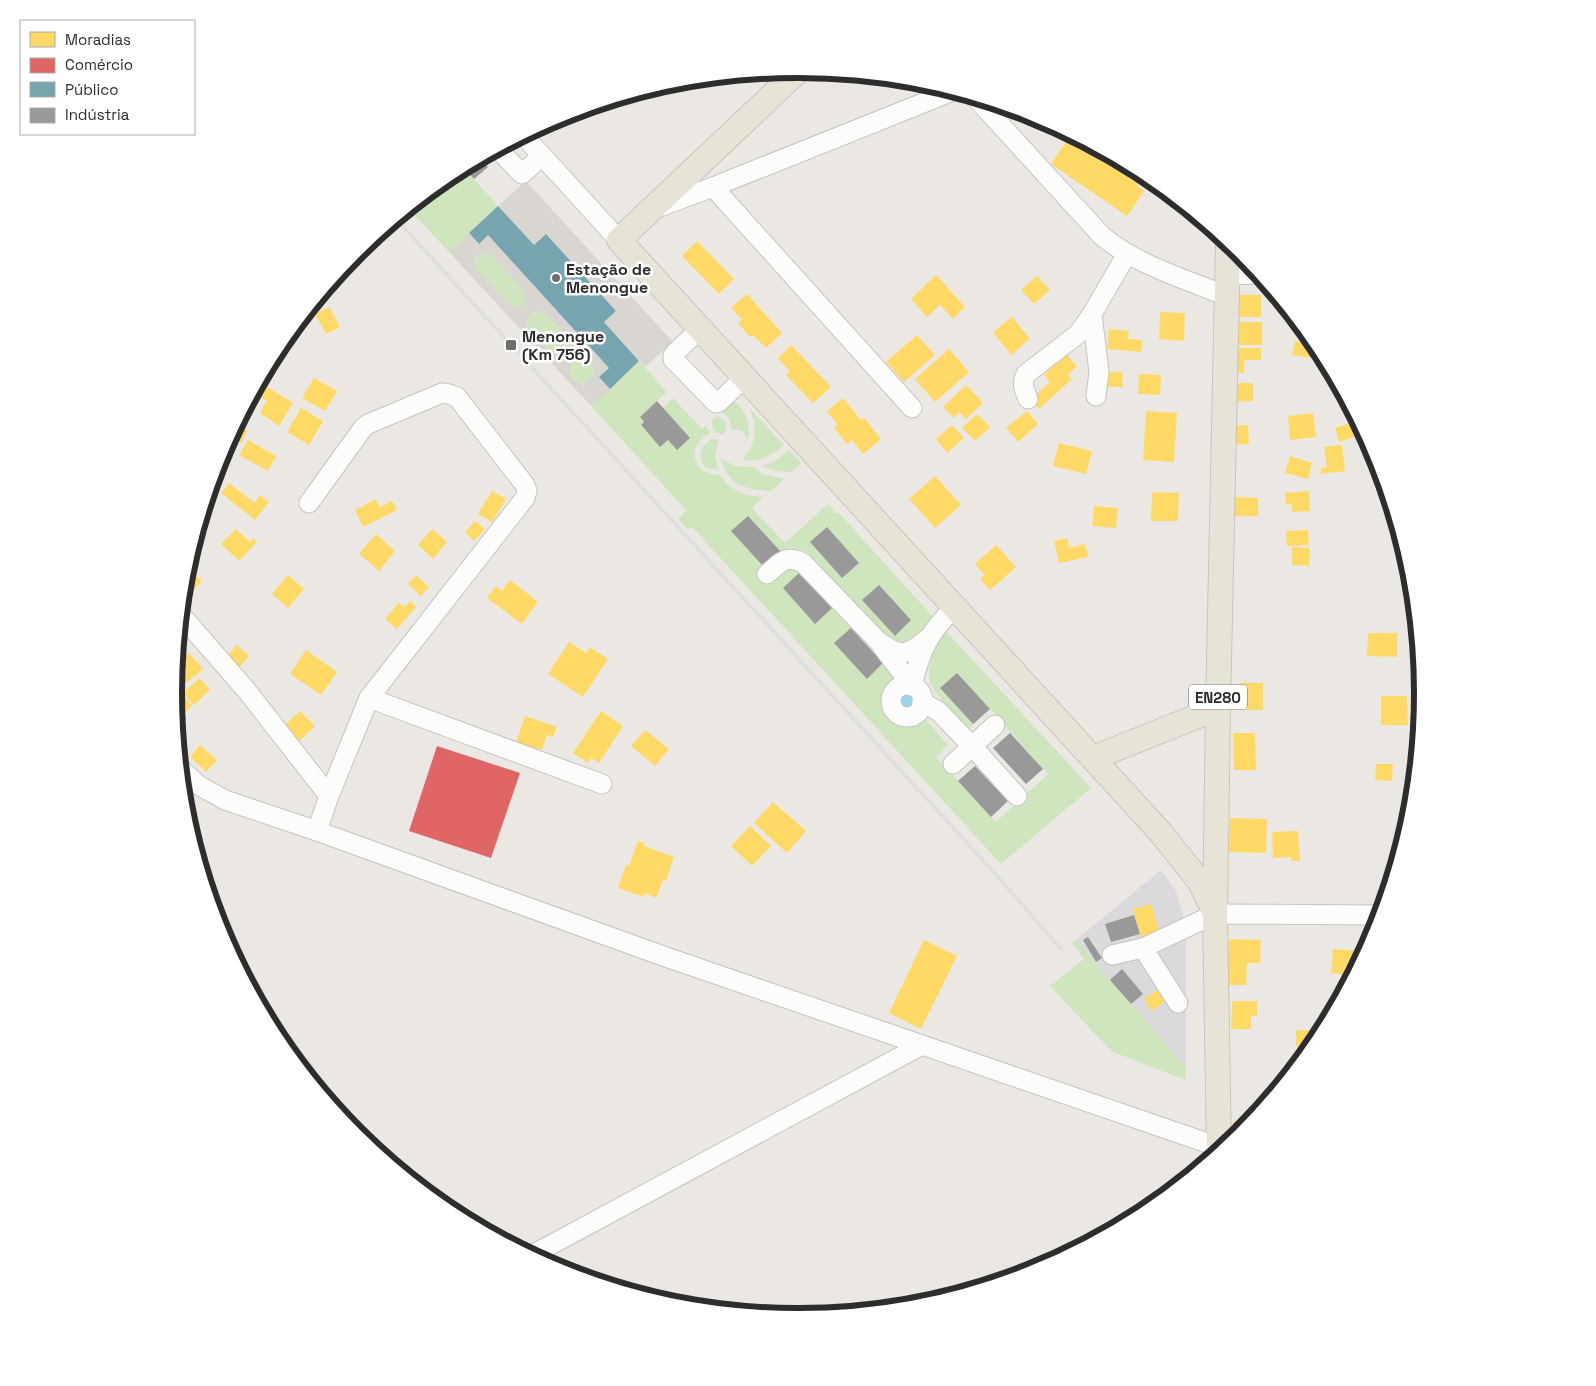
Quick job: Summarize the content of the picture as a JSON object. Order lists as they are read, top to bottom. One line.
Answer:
{"streets":{"main road":["EN280"]},"places":{"other":["Estação de Menongue"],"transit":["Menongue (Km 756)"]},"legend":["Moradias","Comércio","Público","Indústria"]}
